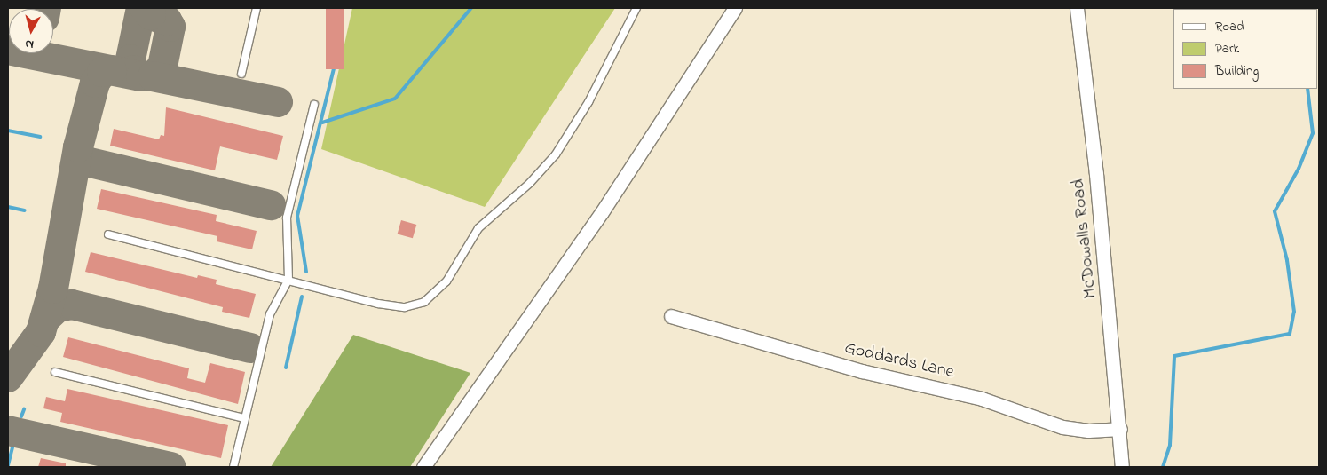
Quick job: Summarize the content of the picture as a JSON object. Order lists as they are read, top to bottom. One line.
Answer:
{"streets":{"street":["McDowalls Road","Goddards Lane"]},"crossings":[["McDowalls Road","Goddards Lane"]],"legend":["Road","Park","Building"],"north":"bottom"}
